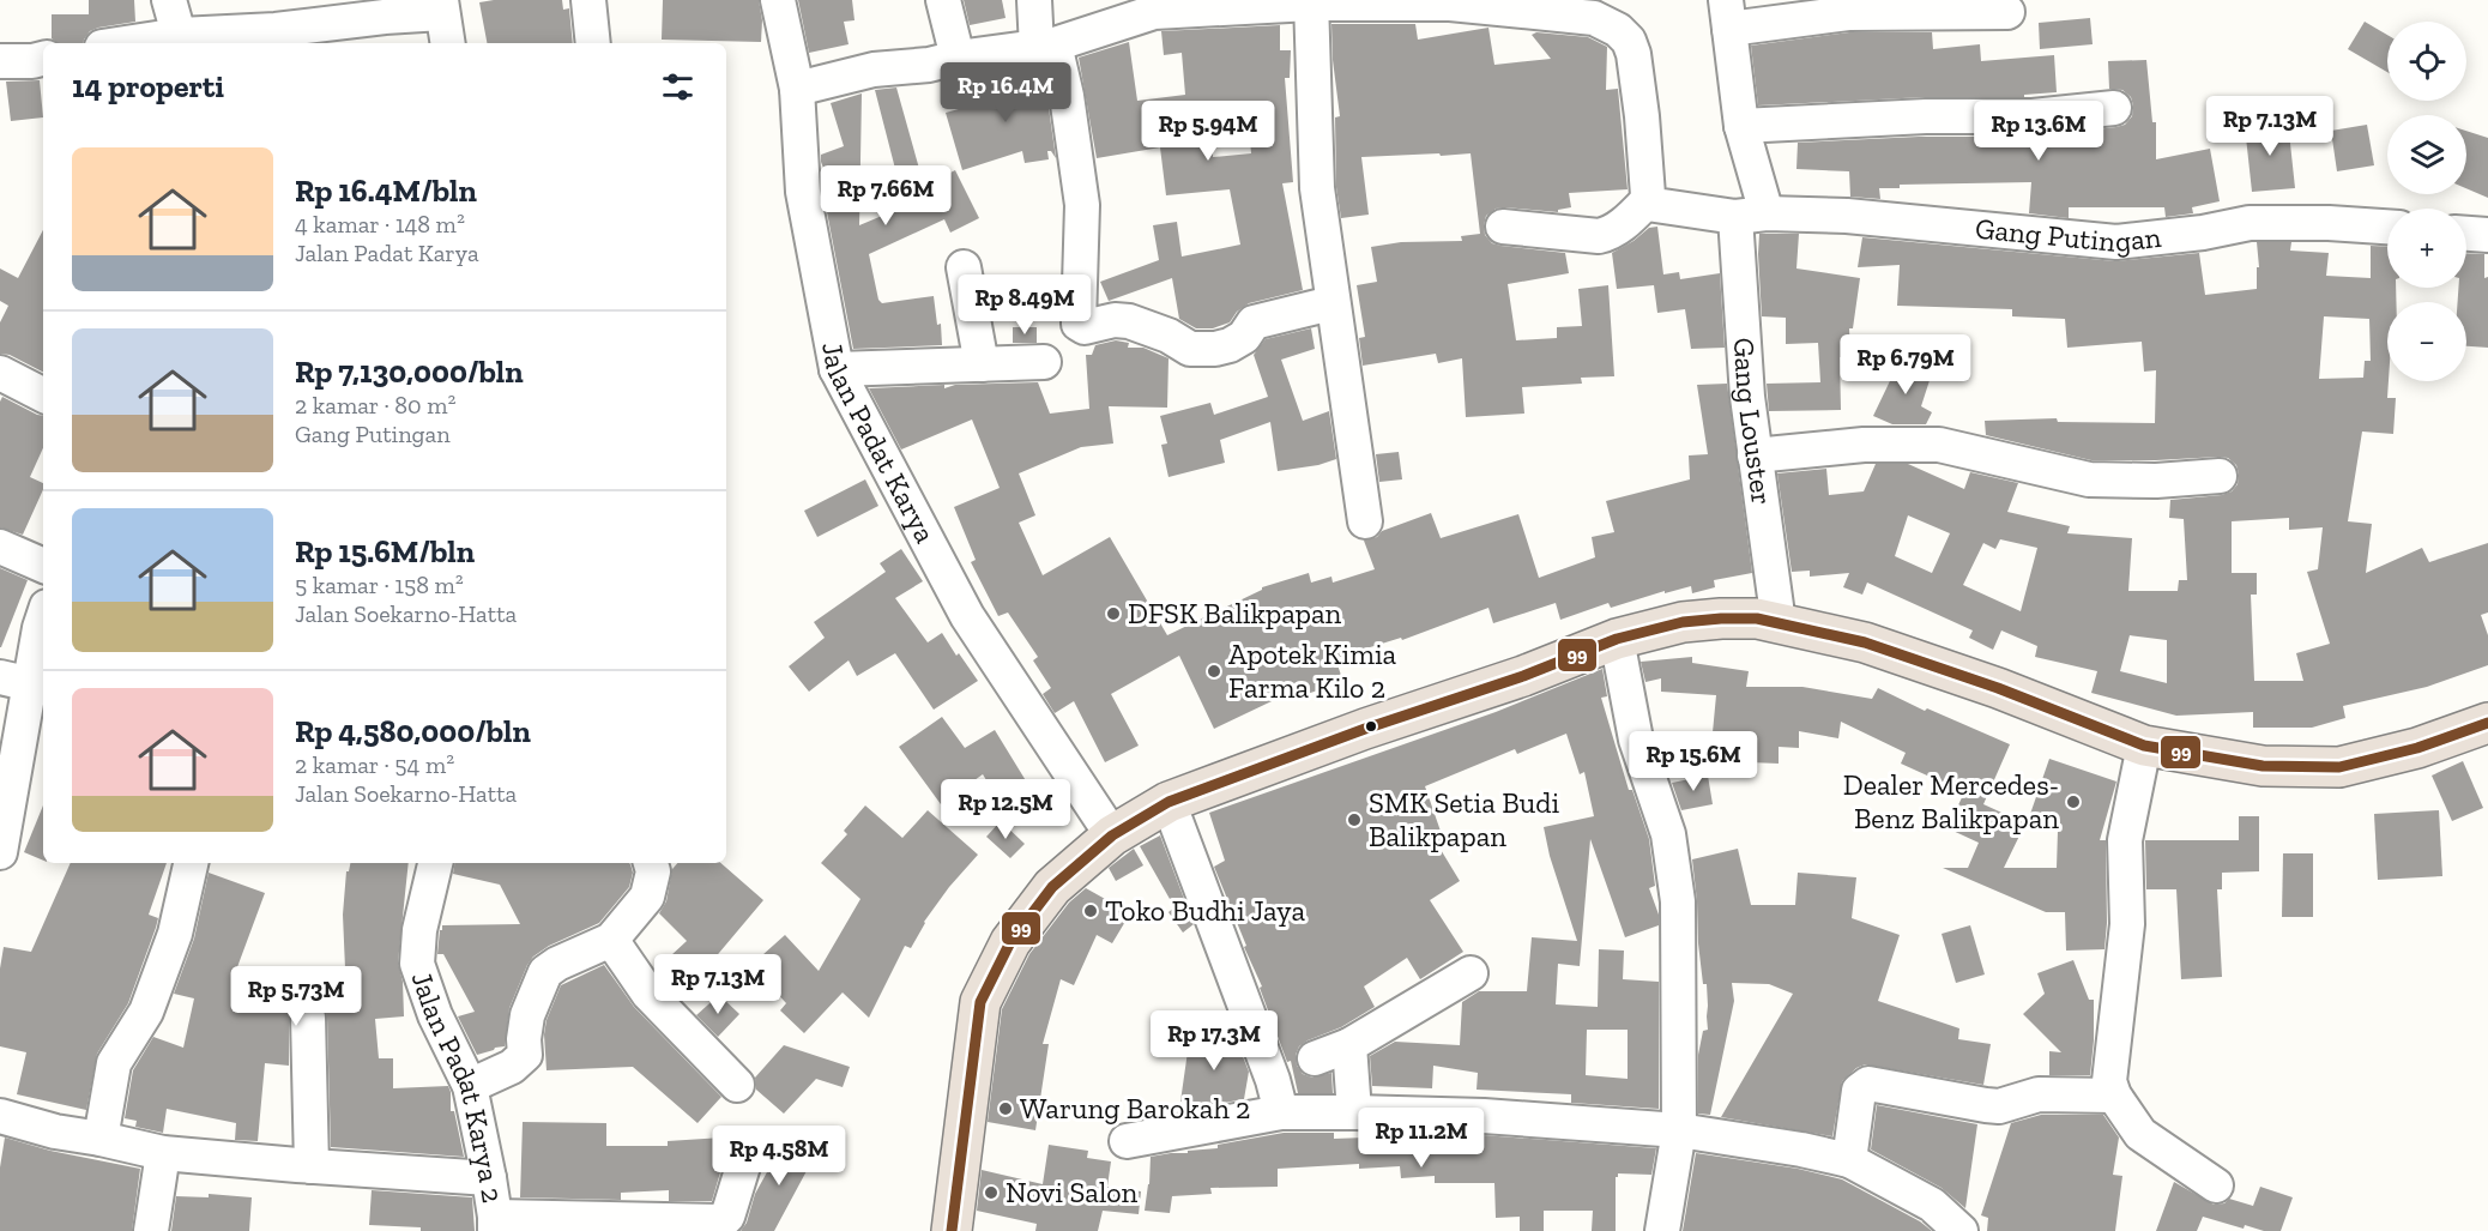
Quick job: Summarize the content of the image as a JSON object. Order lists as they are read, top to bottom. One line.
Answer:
{"streets":{"street":["Gang Putingan","Gang Louster","Jalan Padat Karya","Jalan Padat Karya 2"]},"crossings":[["Gang Putingan","Gang Louster"]],"places":["DFSK Balikpapan","Apotek Kimia Farma Kilo 2","Dealer Mercedes- Benz Balikpapan","SMK Setia Budi Balikpapan","Toko Budhi Jaya","Warung Barokah 2","Novi Salon"],"lines":["transit line 99"],"page":{"map_buttons":["+","−"],"heading":"14 properti","price":["Rp 16.4M","Rp 7.13M","Rp 5.94M","Rp 13.6M","Rp 7.66M","Rp 8.49M","Rp 6.79M","Rp 15.6M","Rp 12.5M","Rp 7.13M","Rp 5.73M","Rp 17.3M","Rp 11.2M","Rp 4.58M"],"list":[{"name":"Rp 16.4M/bln","note":"4 kamar · 148 m² · Jalan Padat Karya"},{"name":"Rp 7,130,000/bln","note":"2 kamar · 80 m² · Gang Putingan"},{"name":"Rp 15.6M/bln","note":"5 kamar · 158 m² · Jalan Soekarno-Hatta"},{"name":"Rp 4,580,000/bln","note":"2 kamar · 54 m² · Jalan Soekarno-Hatta"}]}}
